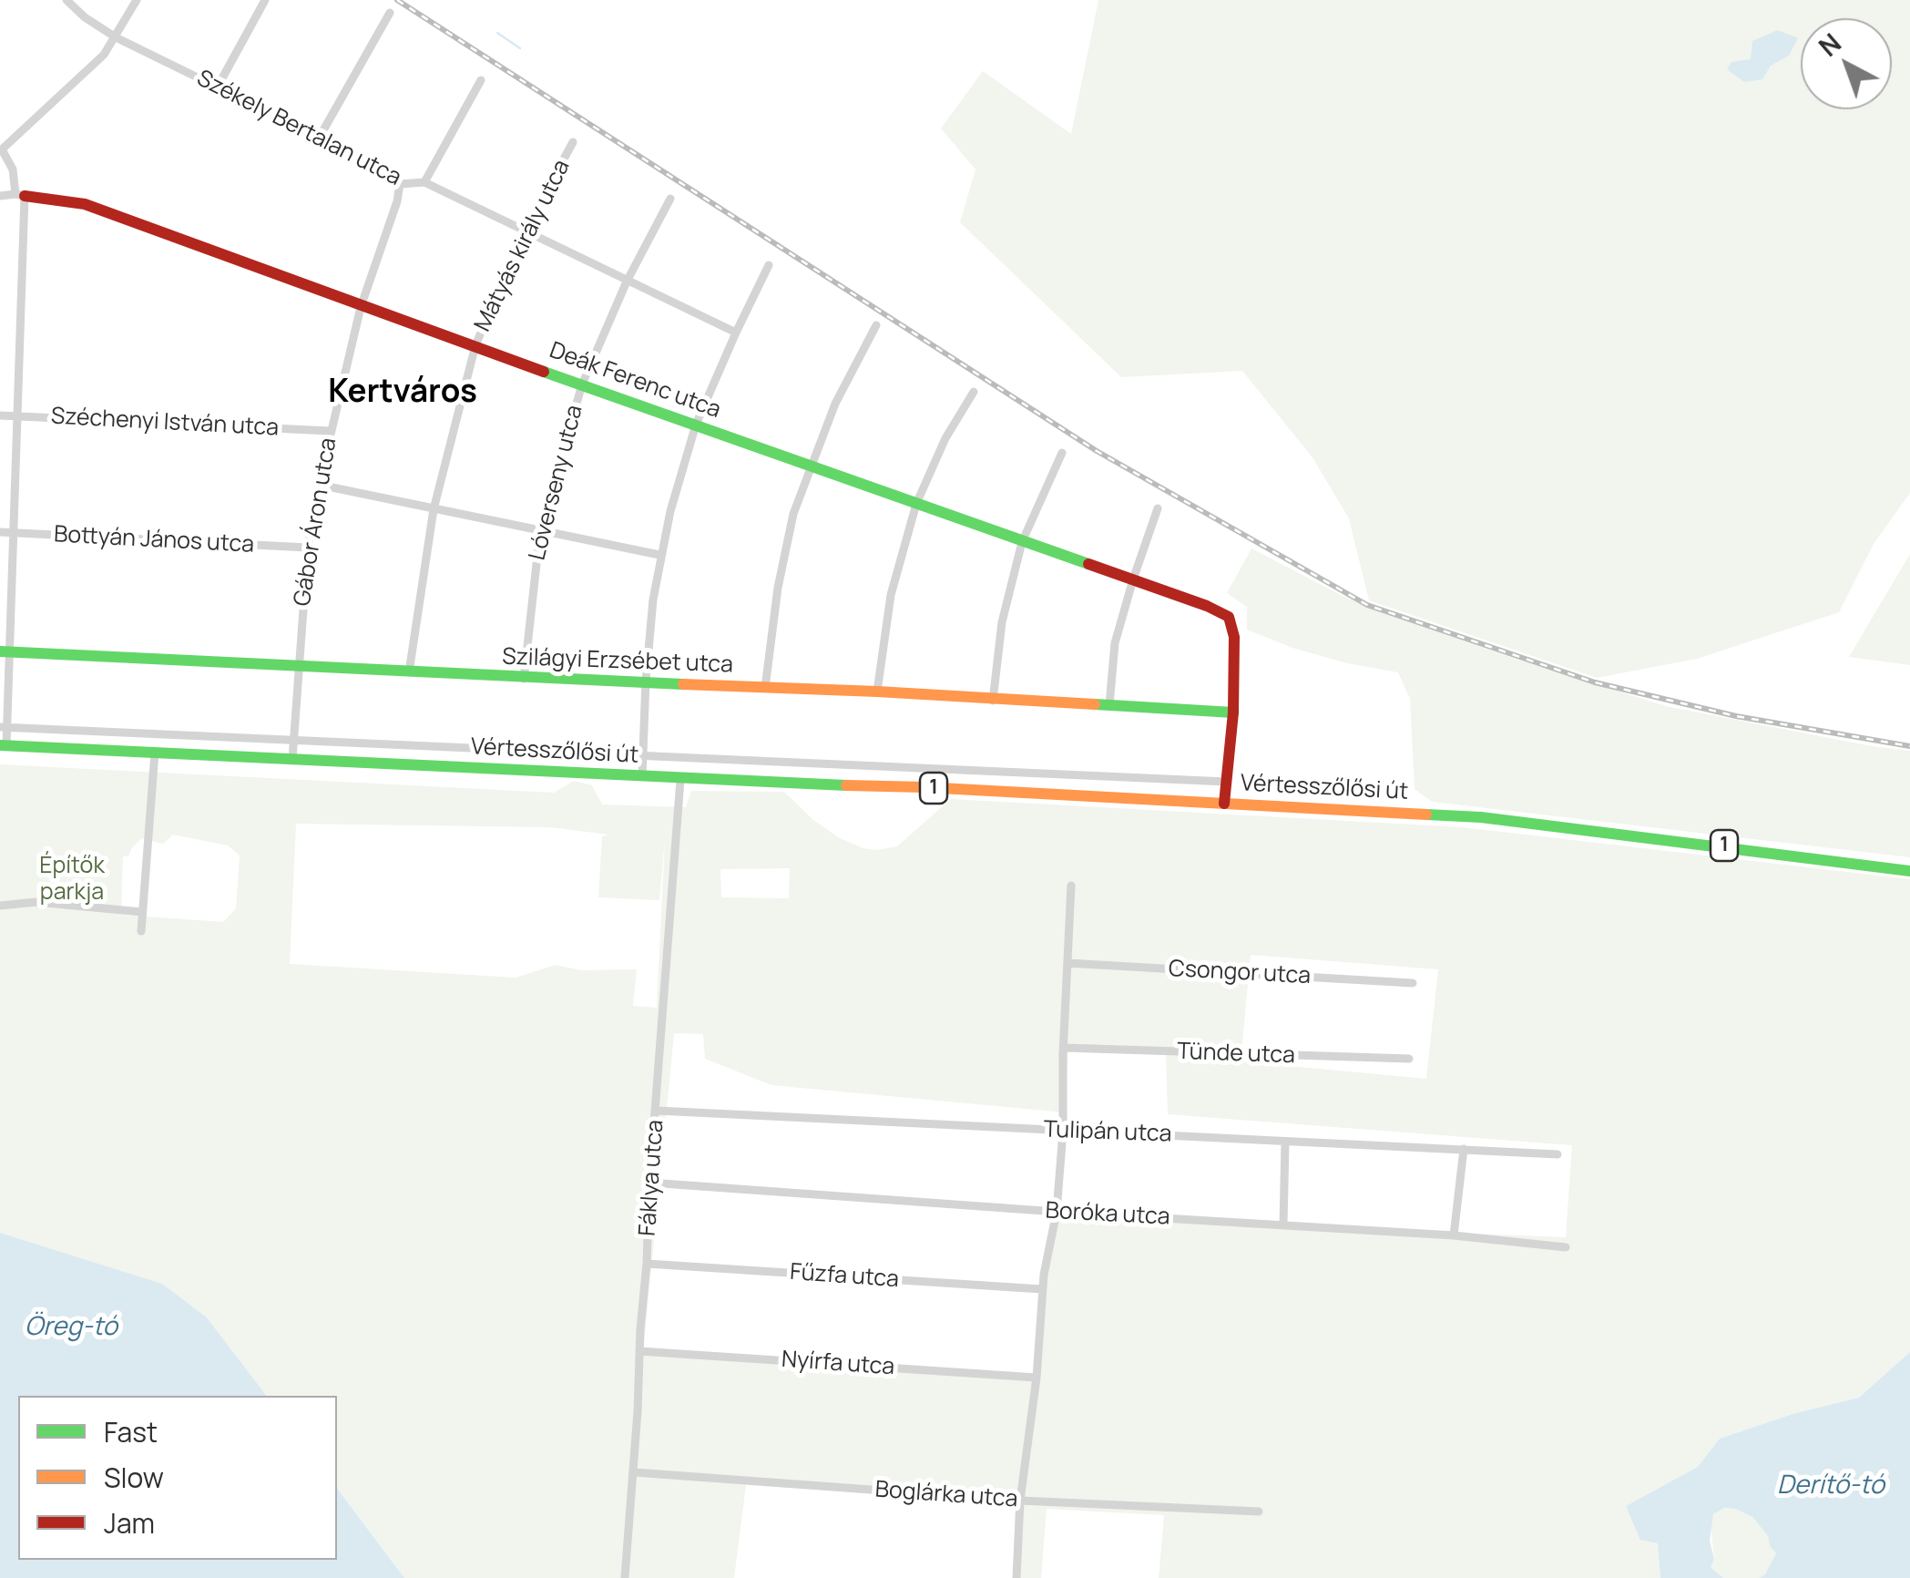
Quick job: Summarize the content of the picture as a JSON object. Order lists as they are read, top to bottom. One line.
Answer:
{"streets":{"street":["Székely Bertalan utca","Mátyás király utca","Deák Ferenc utca","Széchenyi István utca","Lóverseny utca","Gábor Áron utca","Bottyán János utca","Szilágyi Erzsébet utca","Vértesszőlősi út","1","Csongor utca","Tünde utca","Tulipán utca","Fáklya utca","Boróka utca","Fűzfa utca","Nyírfa utca","Boglárka utca"]},"crossings":[["Székely Bertalan utca","Mátyás király utca"],["Székely Bertalan utca","Lóverseny utca"],["Székely Bertalan utca","Gábor Áron utca"],["Mátyás király utca","Deák Ferenc utca"],["Mátyás király utca","Szilágyi Erzsébet utca"],["Deák Ferenc utca","Lóverseny utca"],["Deák Ferenc utca","Gábor Áron utca"],["Deák Ferenc utca","Szilágyi Erzsébet utca"],["Széchenyi István utca","Gábor Áron utca"],["Lóverseny utca","Szilágyi Erzsébet utca"],["Gábor Áron utca","Bottyán János utca"],["Gábor Áron utca","Szilágyi Erzsébet utca"],["Gábor Áron utca","Vértesszőlősi út"],["Vértesszőlősi út","Fáklya utca"],["Tulipán utca","Fáklya utca"],["Fáklya utca","Boróka utca"],["Fáklya utca","Fűzfa utca"],["Fáklya utca","Nyírfa utca"],["Fáklya utca","Boglárka utca"]],"districts":["Kertváros"],"water":["Öreg-tó","Derítő-tó"],"parks":["Építők parkja"],"legend":["Fast","Slow","Jam"],"north":"top left"}
